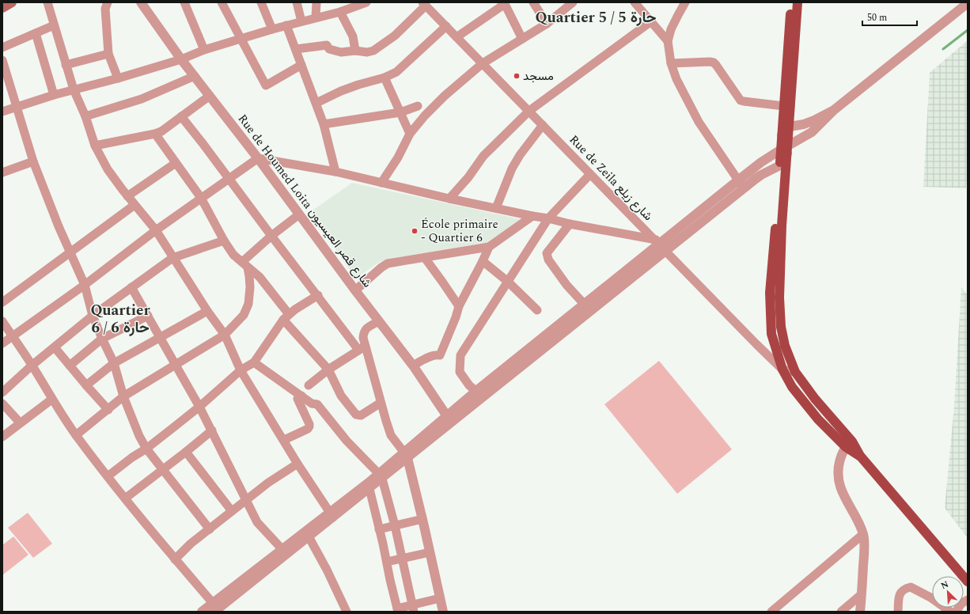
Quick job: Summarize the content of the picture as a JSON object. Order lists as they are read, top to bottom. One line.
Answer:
{"streets":{"street":["Rue de Zeila شارع زيلع","Rue de Houmed Loita شارع قصر العيسيون"]},"districts":["Quartier 5 / حارة 5","Quartier 6 / حارة 6"],"places":["مسجد","École primaire - Quartier 6"],"scale_bar":"50 m","north":"top left"}
